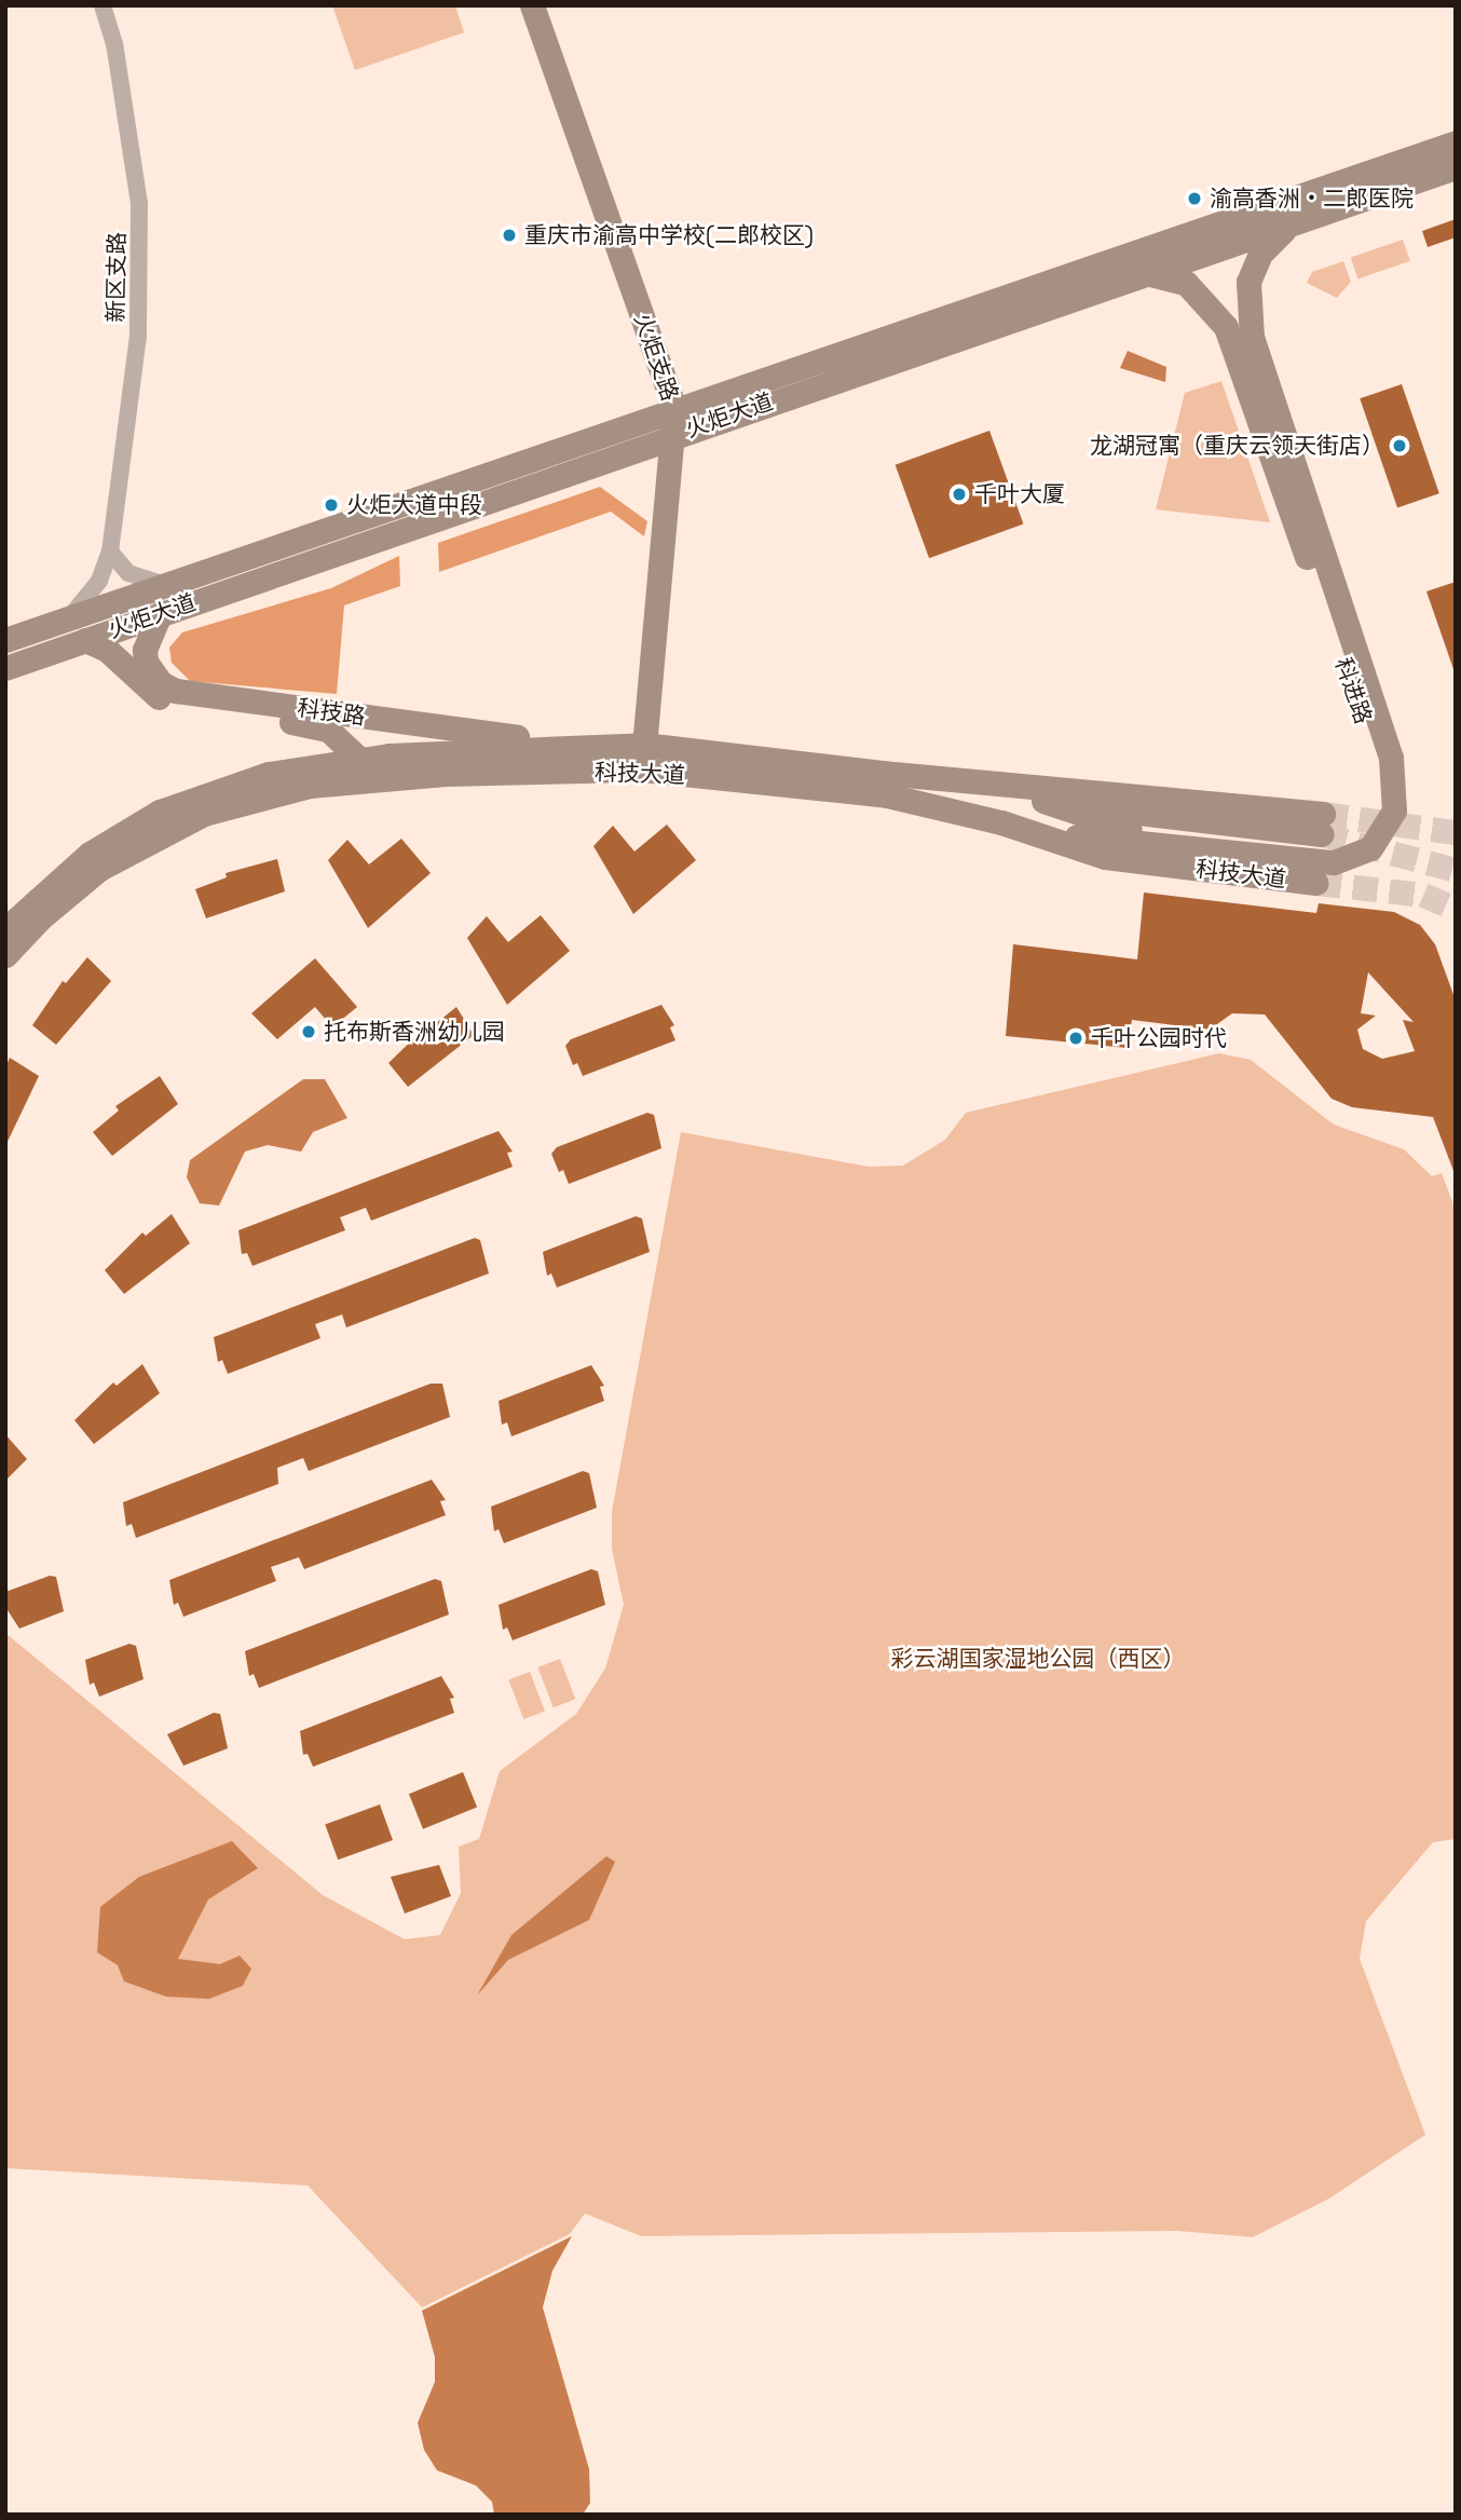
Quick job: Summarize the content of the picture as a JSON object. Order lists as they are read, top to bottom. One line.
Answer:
{"streets":{"main road":["火炬支路","火炬大道","科进路","科技路","科技大道"],"street":["新区支路"]},"crossings":[["新区支路","火炬大道"],["火炬支路","火炬大道"],["火炬支路","科技大道"],["火炬大道","科进路"],["火炬大道","科技路"],["科进路","科技大道"],["科技路","科技大道"]],"parks":["彩云湖国家湿地公园（西区）"],"places":["渝高香洲‧二郎医院","重庆市渝高中学校(二郎校区)","龙湖冠寓（重庆云领天街店）","千叶大厦","火炬大道中段","托布斯香洲幼儿园","千叶公园时代"]}
